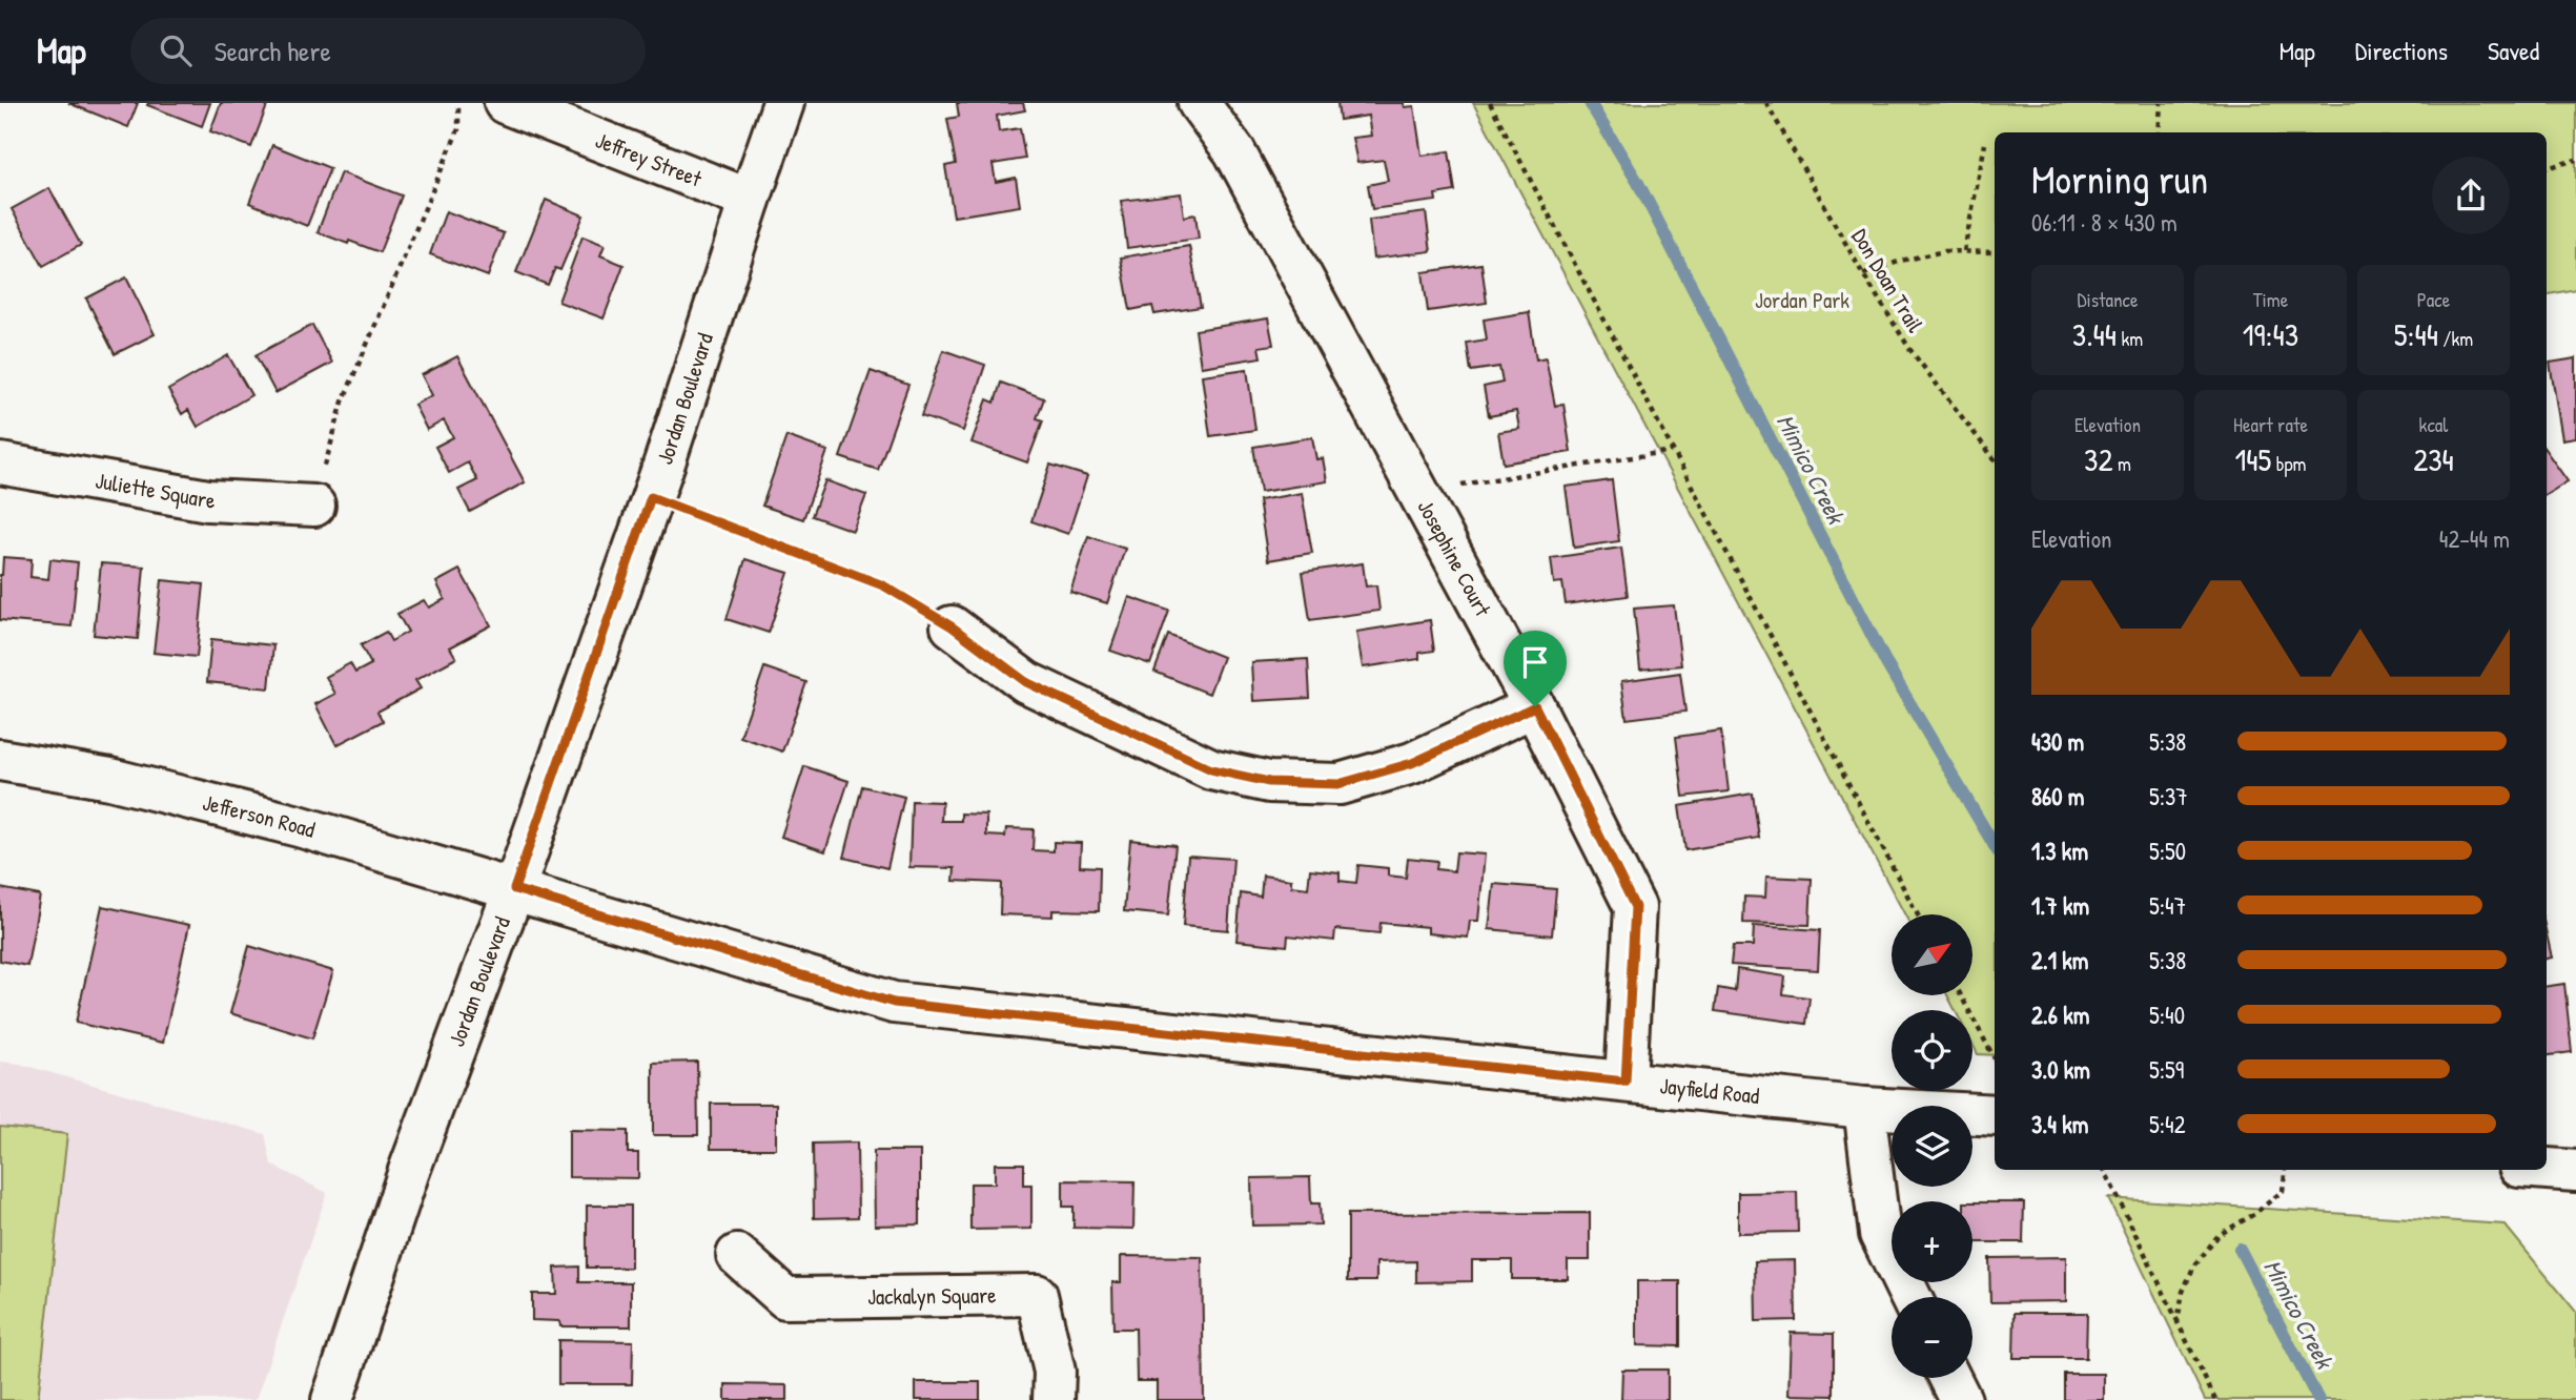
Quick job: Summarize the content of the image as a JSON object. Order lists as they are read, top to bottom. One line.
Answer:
{"streets":{"street":["Jeffrey Street","Jordan Boulevard","Juliette Square","Josephine Court","Jefferson Road","Jayfield Road","Jackalyn Square"],"path":["Don Doan Trail"]},"crossings":[["Jeffrey Street","Jordan Boulevard"],["Jordan Boulevard","Jefferson Road"],["Jordan Boulevard","Jayfield Road"],["Josephine Court","Jayfield Road"],["Jefferson Road","Jayfield Road"]],"water":["Mimico Creek"],"parks":["Jordan Park"],"north":"top right","page":{"header":"Map","search":"Search here","nav":["Map","Directions","Saved"],"heading":["Morning run","06:11 · 8 × 430 m"],"stats":[["Distance","3.44 km"],["Time","19:43"],["Pace","5:44 /km"],["Elevation","32 m"],["Heart rate","145 bpm"],["kcal","234"]],"chart":["Elevation","42–44 m"],"list":[{"name":"430 m","note":"5:38"},{"name":"860 m","note":"5:37"},{"name":"1.3 km","note":"5:50"},{"name":"1.7 km","note":"5:47"},{"name":"2.1 km","note":"5:38"},{"name":"2.6 km","note":"5:40"},{"name":"3.0 km","note":"5:59"},{"name":"3.4 km","note":"5:42"}],"map_buttons":["+","−"]}}
